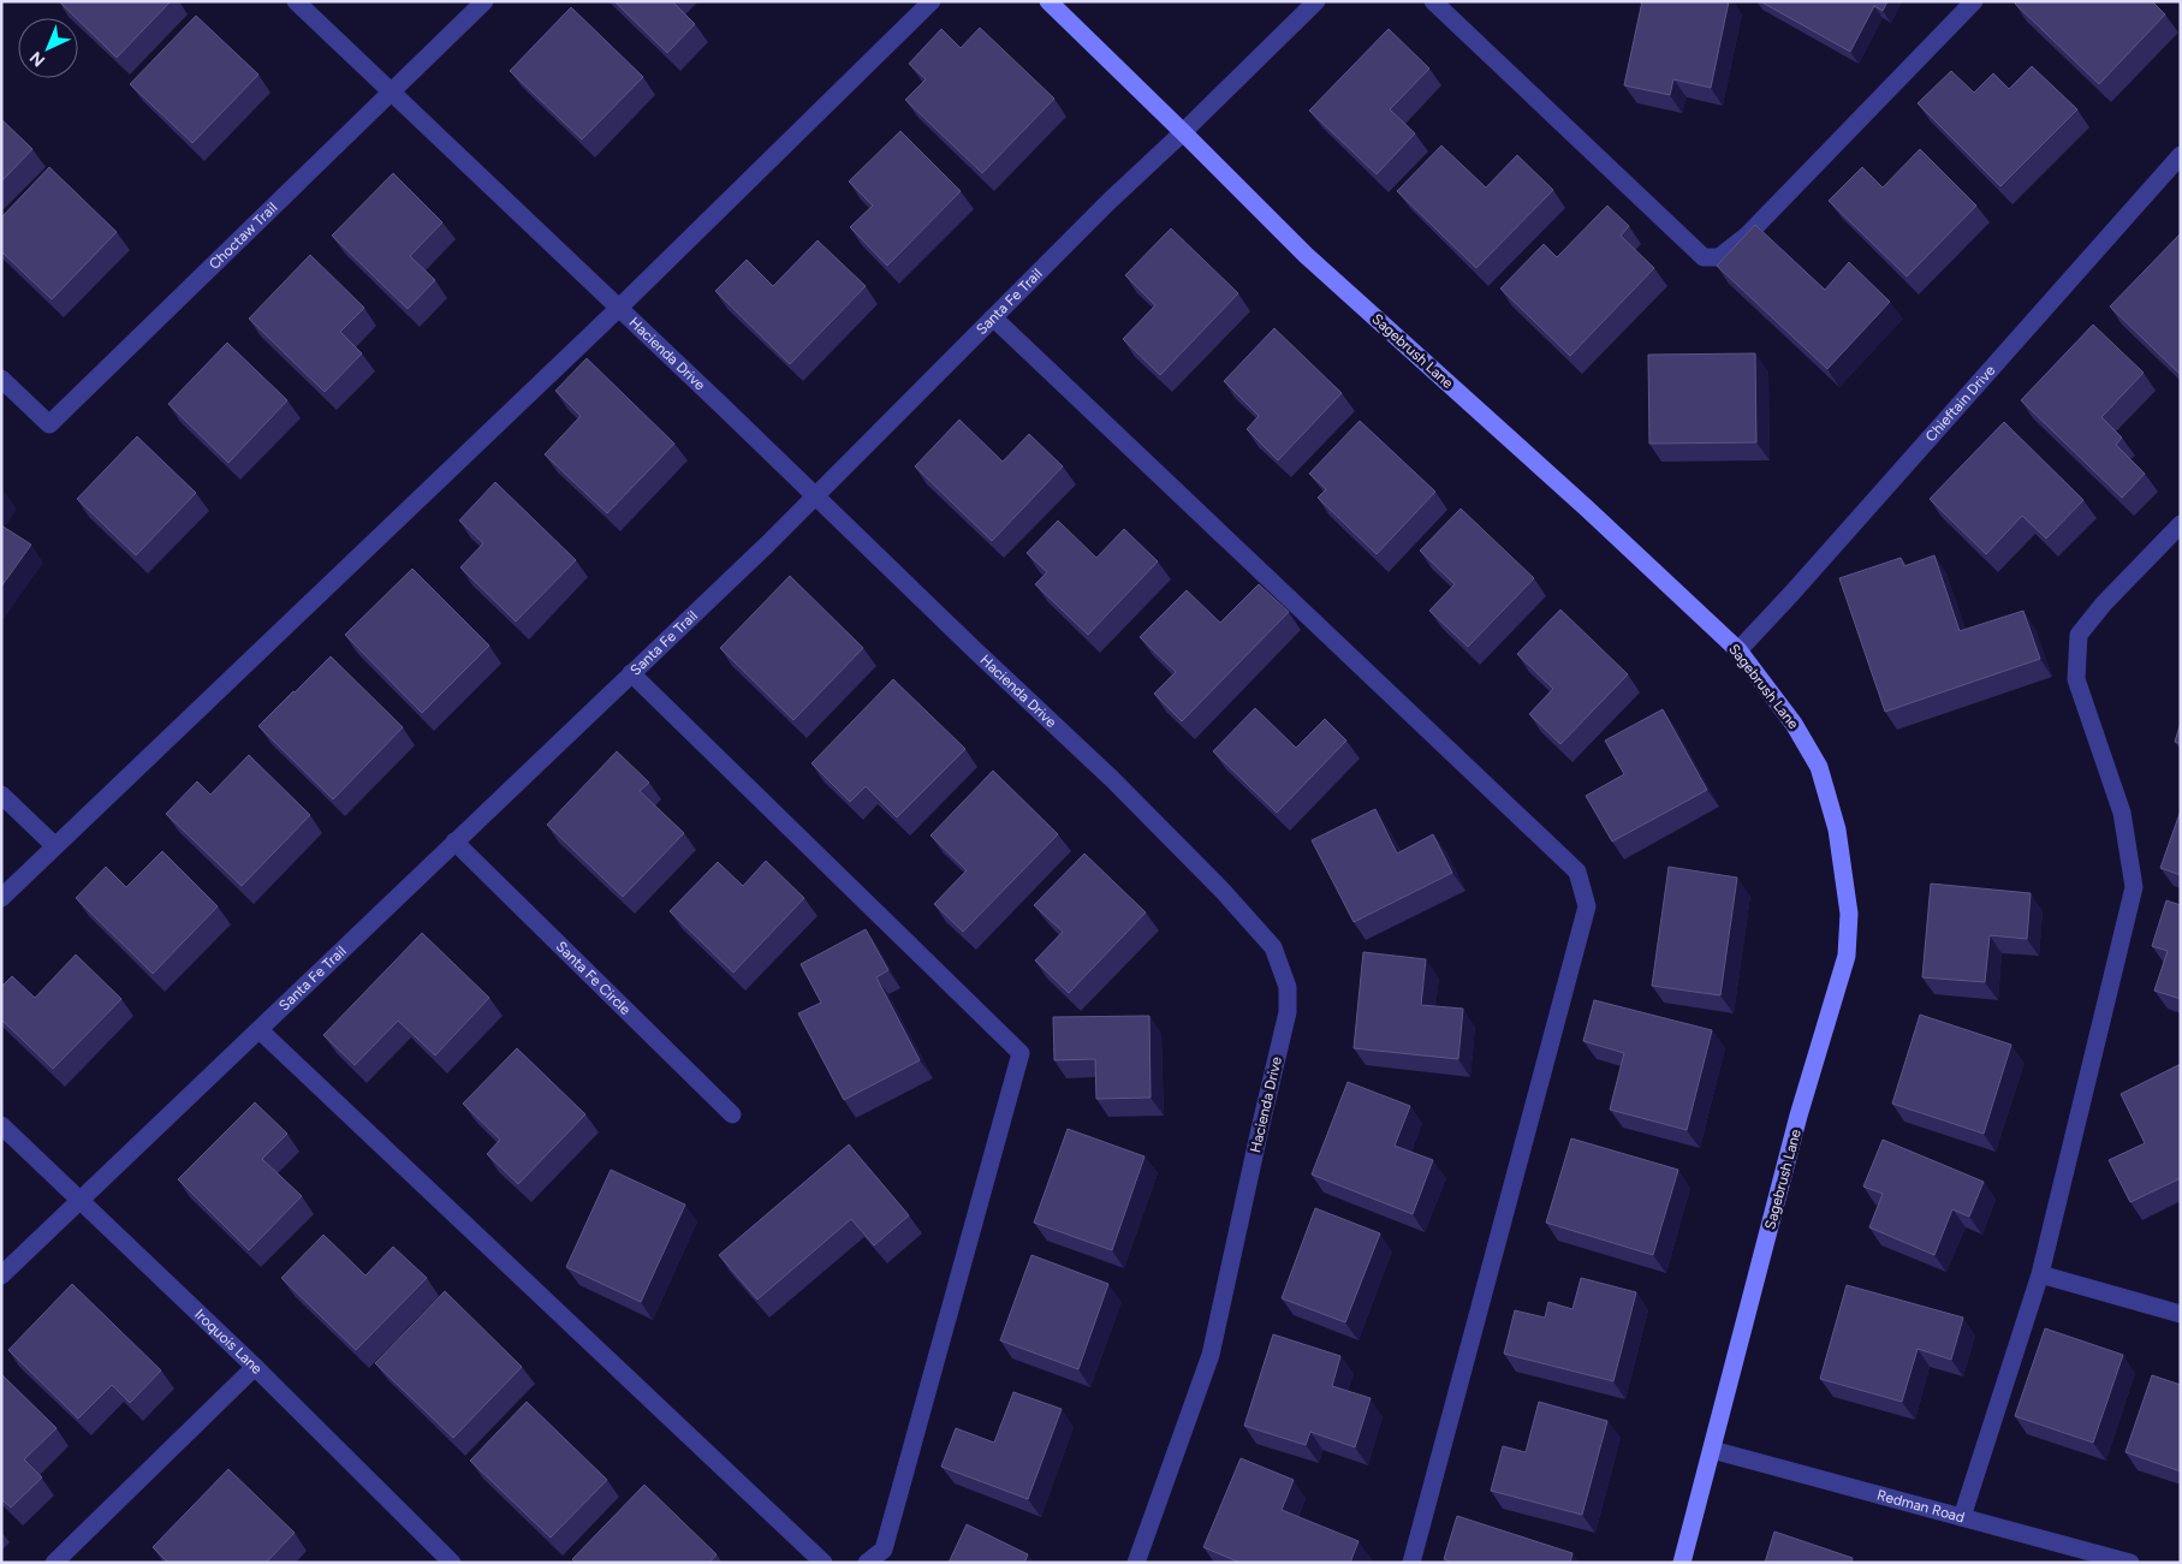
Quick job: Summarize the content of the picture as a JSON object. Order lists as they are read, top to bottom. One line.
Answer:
{"streets":{"street":["Choctaw Trail","Santa Fe Trail","Sagebrush Lane","Hacienda Drive","Chieftain Drive","Santa Fe Circle","Iroquois Lane","Redman Road"]},"crossings":[["Choctaw Trail","Hacienda Drive"],["Santa Fe Trail","Sagebrush Lane"],["Santa Fe Trail","Hacienda Drive"],["Santa Fe Trail","Santa Fe Circle"],["Santa Fe Trail","Iroquois Lane"],["Sagebrush Lane","Chieftain Drive"],["Sagebrush Lane","Redman Road"]],"north":"bottom left"}
